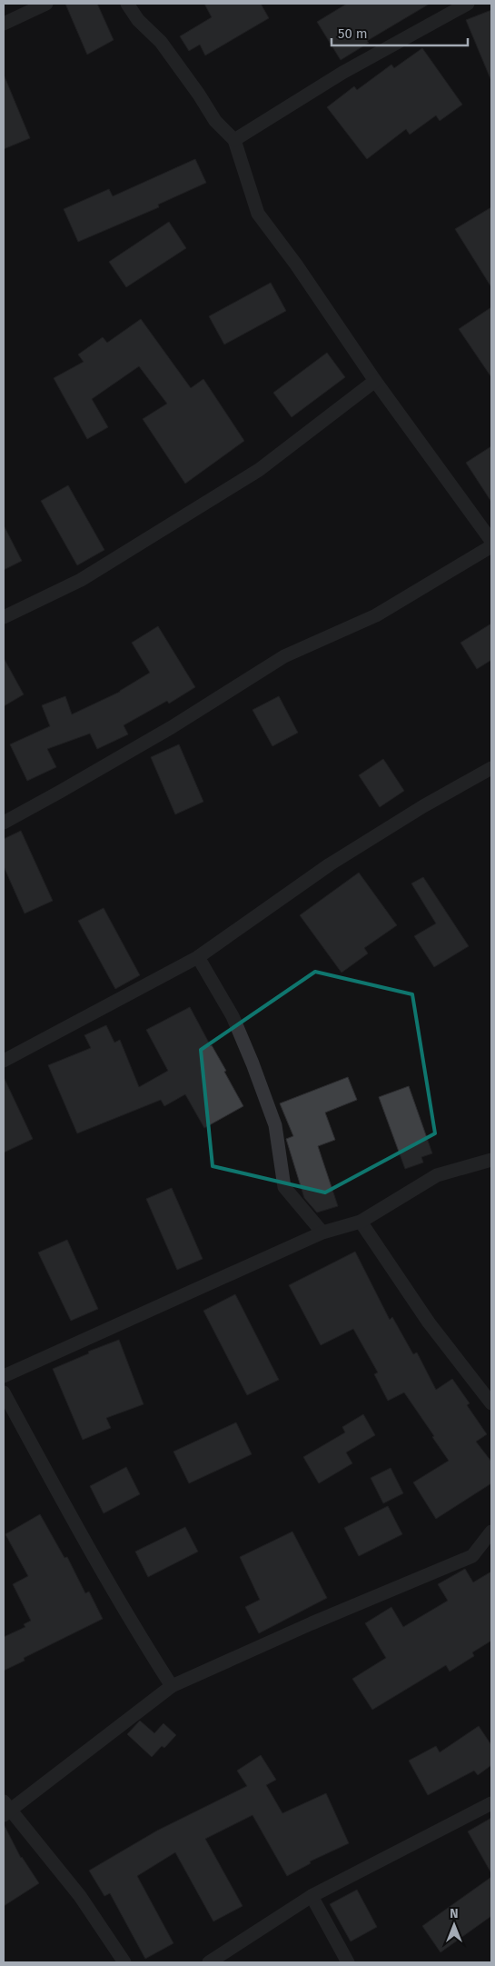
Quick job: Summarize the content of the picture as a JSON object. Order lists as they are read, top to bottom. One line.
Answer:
{"scale_bar":"50 m","north":"top"}
